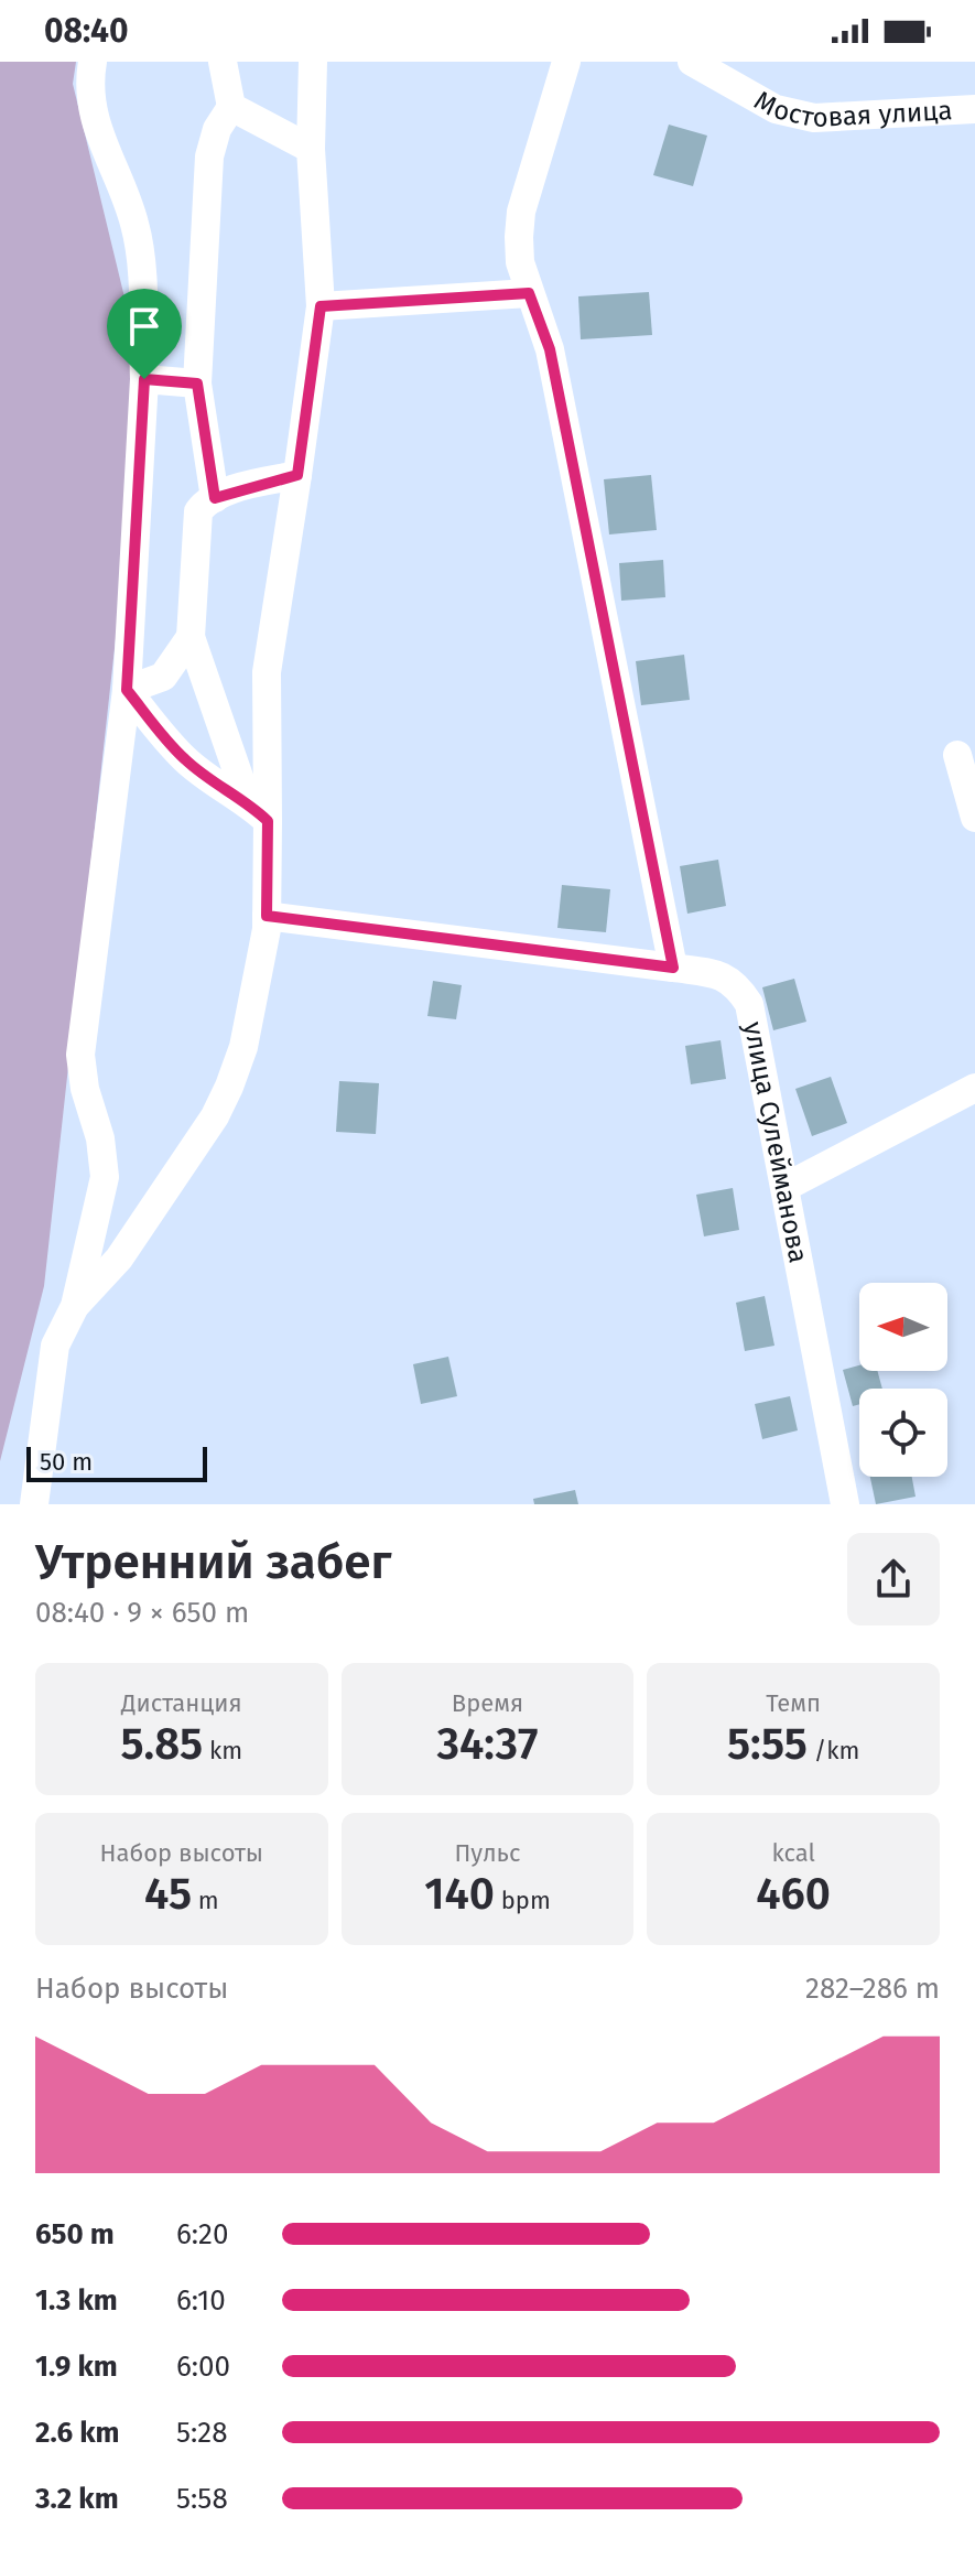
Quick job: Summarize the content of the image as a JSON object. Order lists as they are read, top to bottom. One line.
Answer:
{"streets":{"street":["Мостовая улица","улица Сулейманова"]},"scale_bar":"50 m","north":"left","page":{"status":"08:40","scale":"50 m","heading":["Утренний забег","08:40 · 9 × 650 m"],"stats":[["Дистанция","5.85 km"],["Время","34:37"],["Темп","5:55 /km"],["Набор высоты","45 m"],["Пульс","140 bpm"],["kcal","460"]],"chart":["Набор высоты","282–286 m"],"list":[{"name":"650 m","note":"6:20"},{"name":"1.3 km","note":"6:10"},{"name":"1.9 km","note":"6:00"},{"name":"2.6 km","note":"5:28"},{"name":"3.2 km","note":"5:58"}]}}
